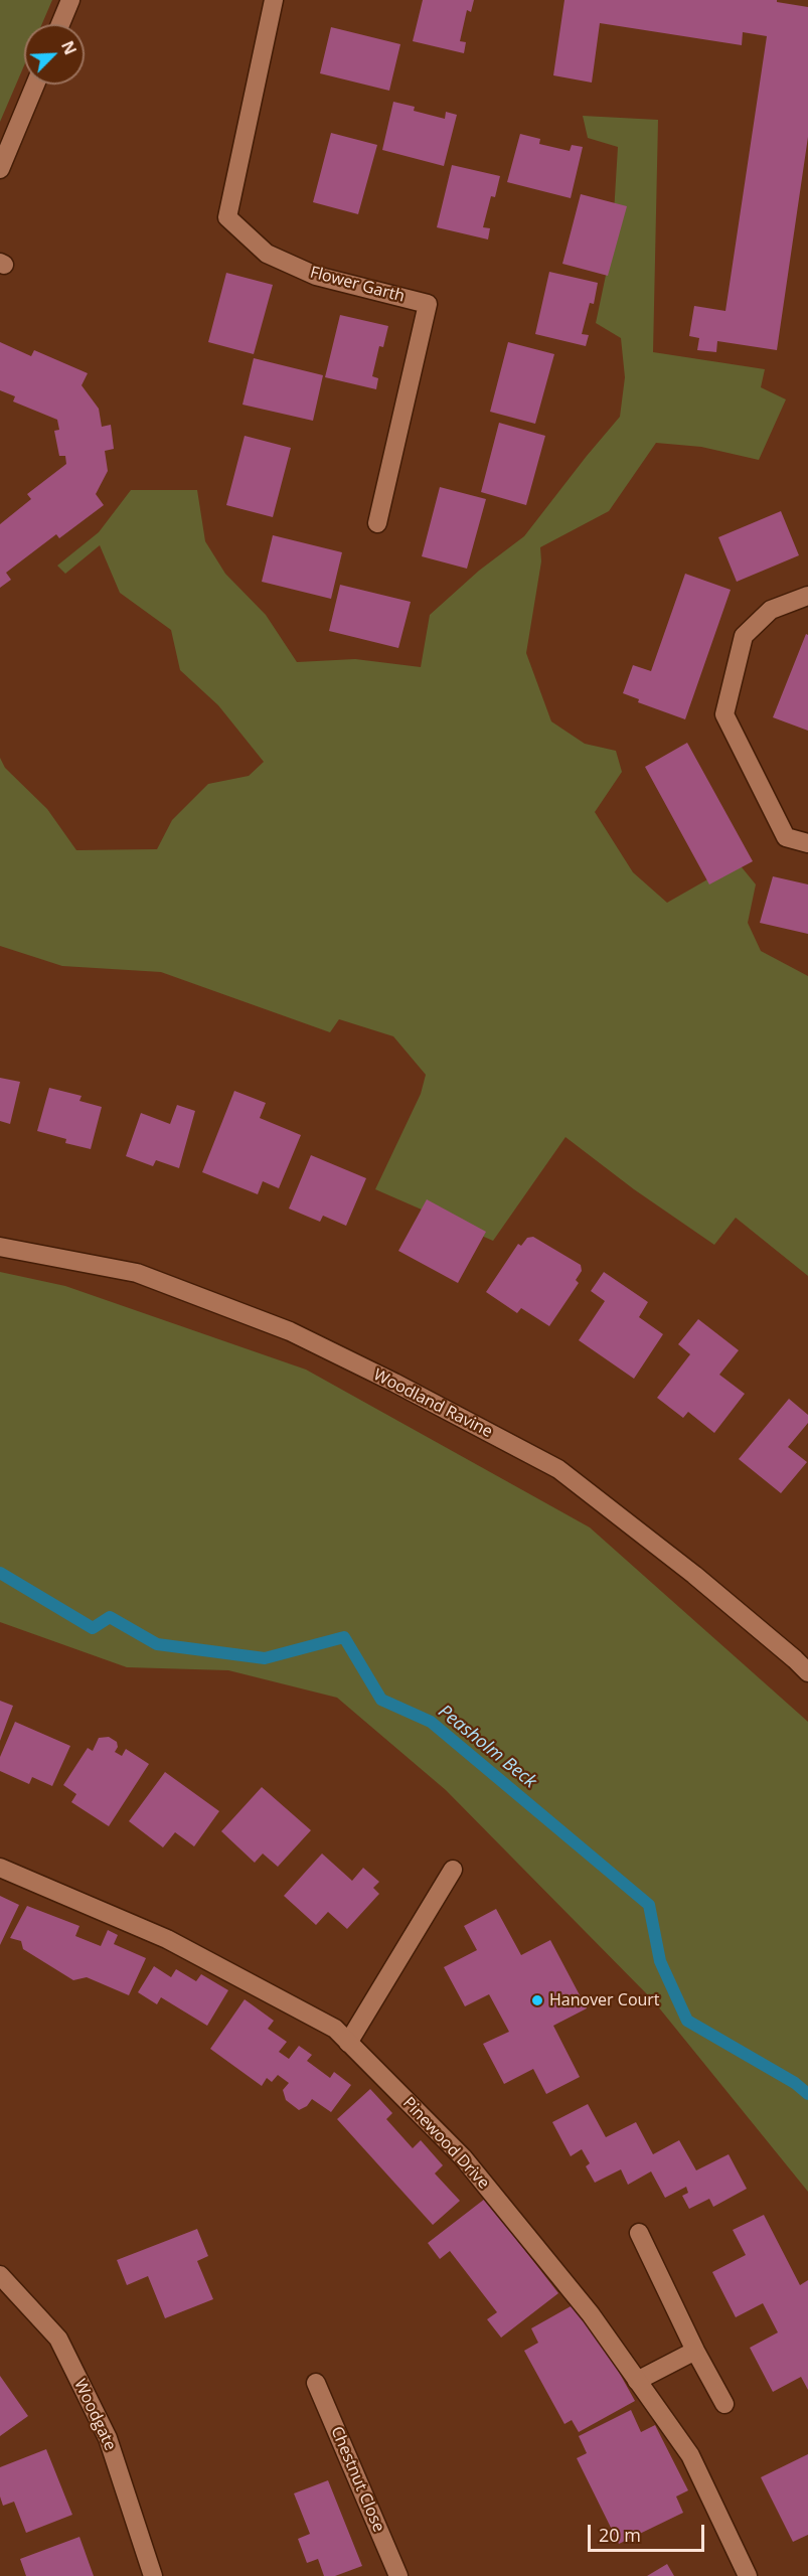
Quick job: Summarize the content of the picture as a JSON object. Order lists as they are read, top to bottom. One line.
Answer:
{"streets":{"street":["Flower Garth","Woodland Ravine","Pinewood Drive","Woodgate","Chestnut Close"]},"water":["Peasholm Beck"],"places":["Hanover Court"],"scale_bar":"20 m","north":"top right"}
